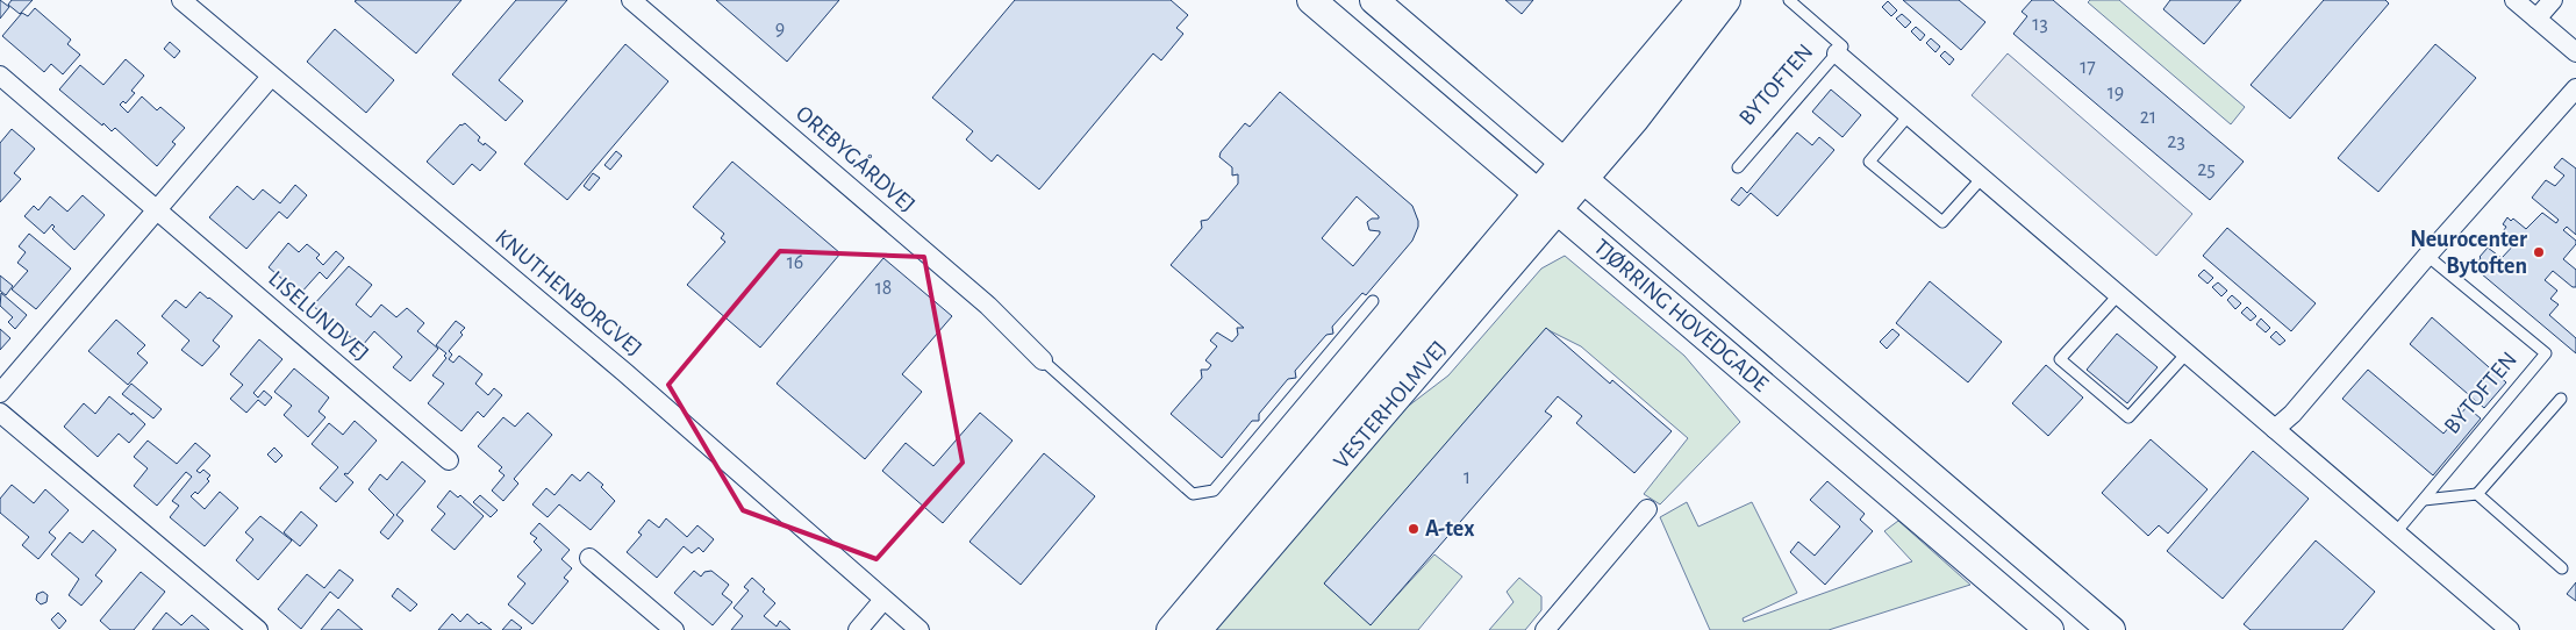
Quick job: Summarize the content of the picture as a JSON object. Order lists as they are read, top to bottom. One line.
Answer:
{"streets":{"main road":["TJØRRING HOVEDGADE","VESTERHOLMVEJ"],"street":["BYTOFTEN","OREBYGÅRDVEJ","KNUTHENBORGVEJ","LISELUNDVEJ"]},"crossings":[["TJØRRING HOVEDGADE","VESTERHOLMVEJ"]],"places":["Neurocenter Bytoften","A-tex"],"house_numbers":["13","9","17","19","21","23","25","16","18","1"]}
